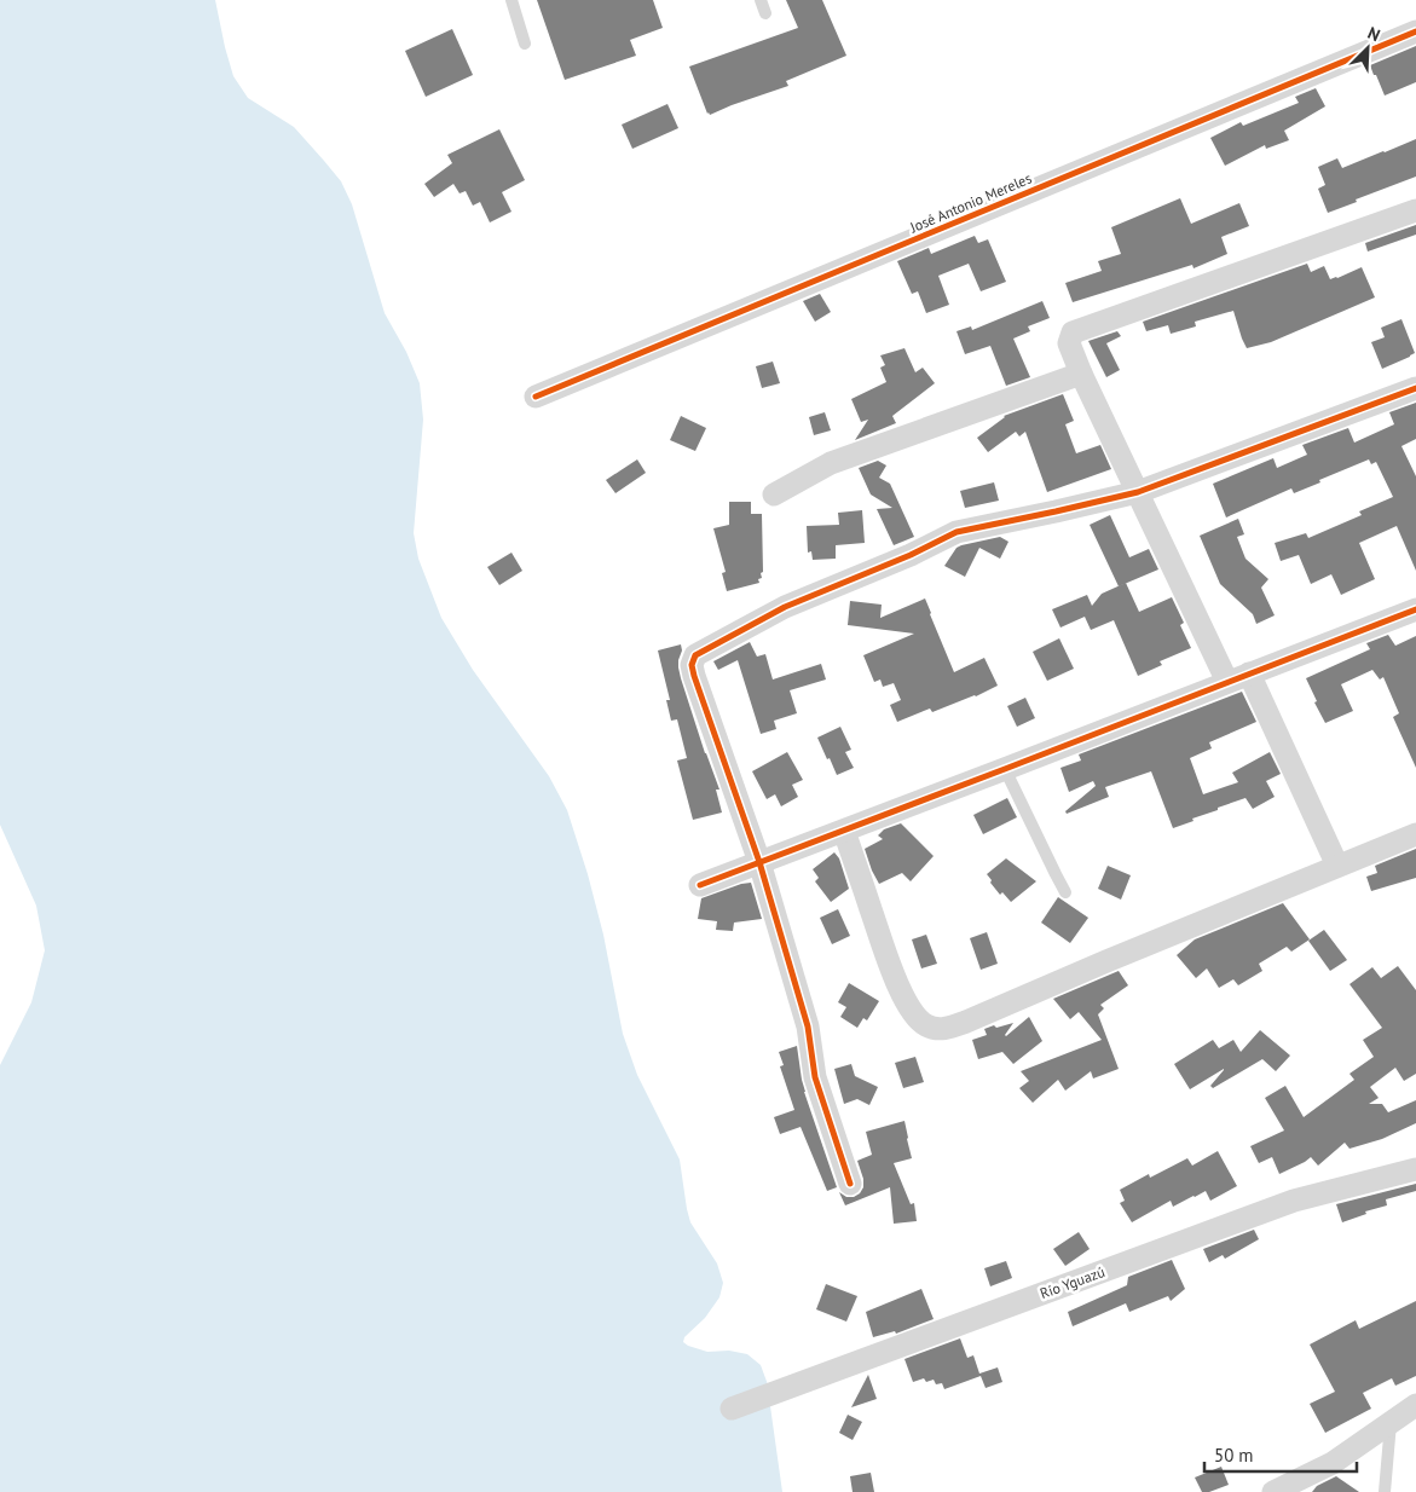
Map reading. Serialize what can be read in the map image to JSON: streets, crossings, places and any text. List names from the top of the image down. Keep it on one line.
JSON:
{"streets":{"street":["José Antonio Mereles","Río Yguazú"]},"scale_bar":"50 m","north":"top right"}
